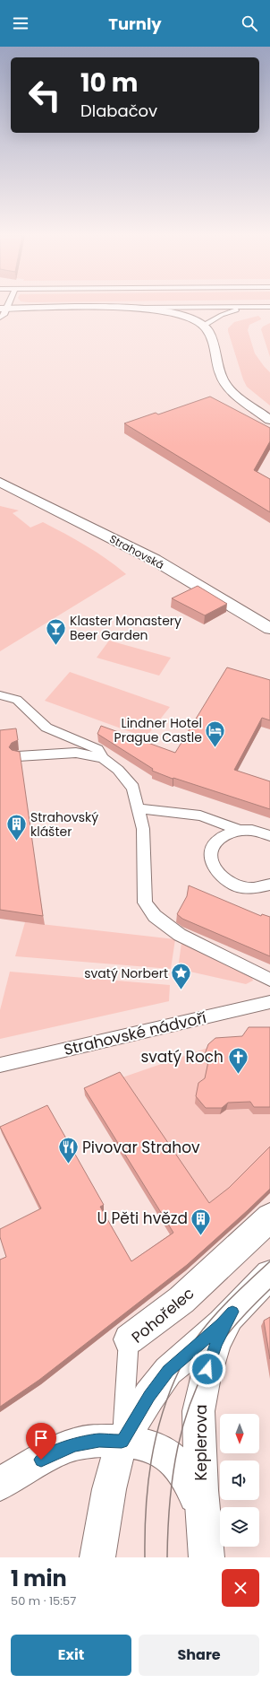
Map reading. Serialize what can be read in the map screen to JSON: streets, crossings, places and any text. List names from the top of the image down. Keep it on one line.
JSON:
{"streets":{"main road":["Strahovská","Pohořelec","Keplerova"],"lane":["Strahovské nádvoří"]},"places":{"bar":["Klaster Monastery Beer Garden"],"hotel":["Lindner Hotel Prague Castle"],"building":["Strahovský klášter","U Pěti hvězd"],"place":["svatý Norbert"],"church":["svatý Roch"],"restaurant":["Pivovar Strahov"]},"north":"bottom","page":{"header":"Turnly","turn":["10 m","Dlabačov"],"heading":["1 min","50 m · 15:57"],"buttons":["Exit","Share"]}}
